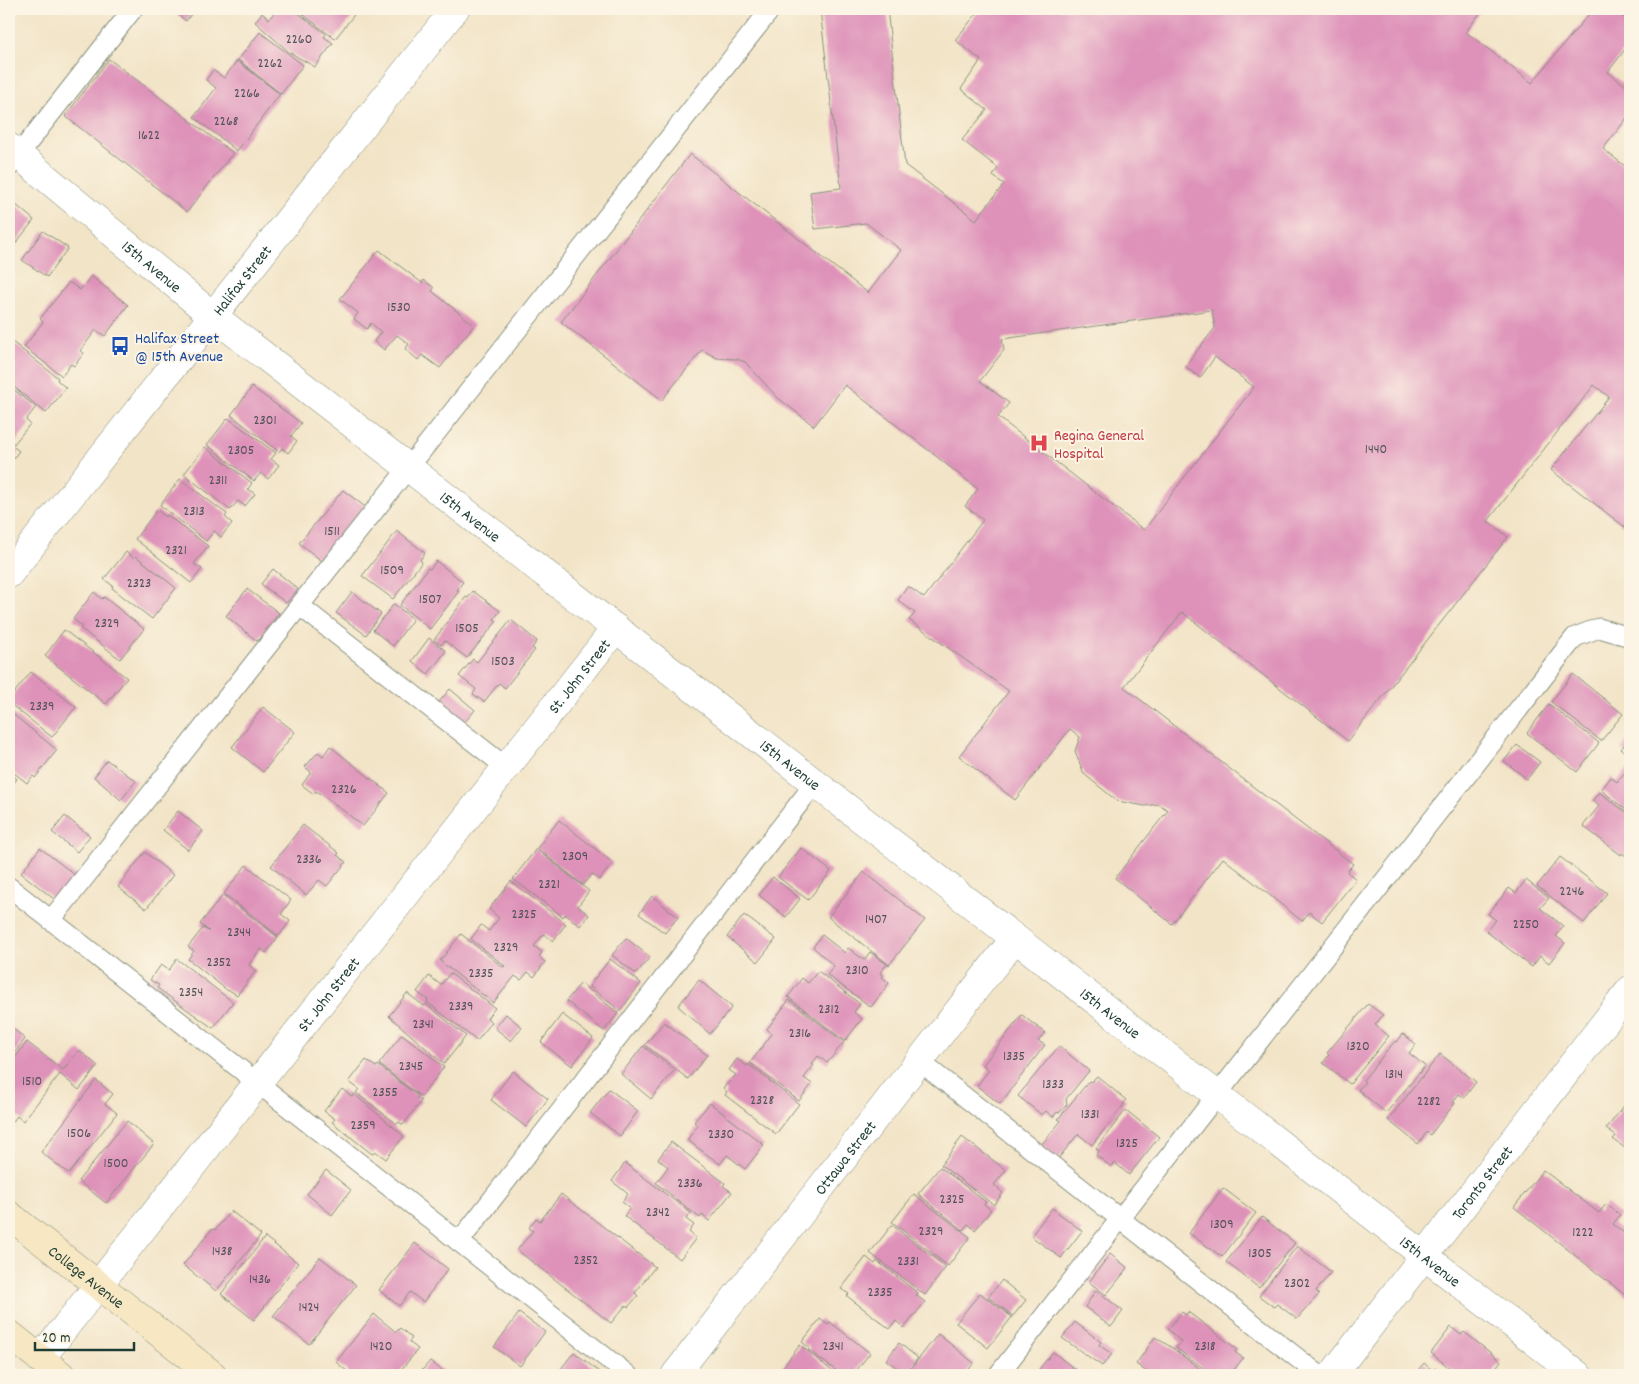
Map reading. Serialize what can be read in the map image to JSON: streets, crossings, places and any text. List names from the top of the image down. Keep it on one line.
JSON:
{"streets":{"street":["15th Avenue","Halifax Street","St. John Street","Ottawa Street","Toronto Street","College Avenue"]},"crossings":[["15th Avenue","Halifax Street"],["15th Avenue","St. John Street"],["15th Avenue","Ottawa Street"],["15th Avenue","Toronto Street"],["St. John Street","College Avenue"]],"places":{"bus stop":["Halifax Street @ 15th Avenue"],"hospital":["Regina General Hospital"]},"house_numbers":["2260","2262","2266","2268","1622","1530","2301","1440","2305","2311","2313","1511","2321","1509","2323","1507","2329","1505","1503","2339","2326","2309","2336","2321","2246","2325","1407","2250","2344","2329","2352","2310","2335","2354","2339","2312","2341","2316","1320","1335","2345","1314","1510","1333","2355","2328","2282","1331","2359","1506","2330","1325","1500","2336","2325","2342","1309","2329","1222","1438","1305","2352","2331","1436","2302","2335","1424","1420","2341","2318"],"scale_bar":"20 m"}
